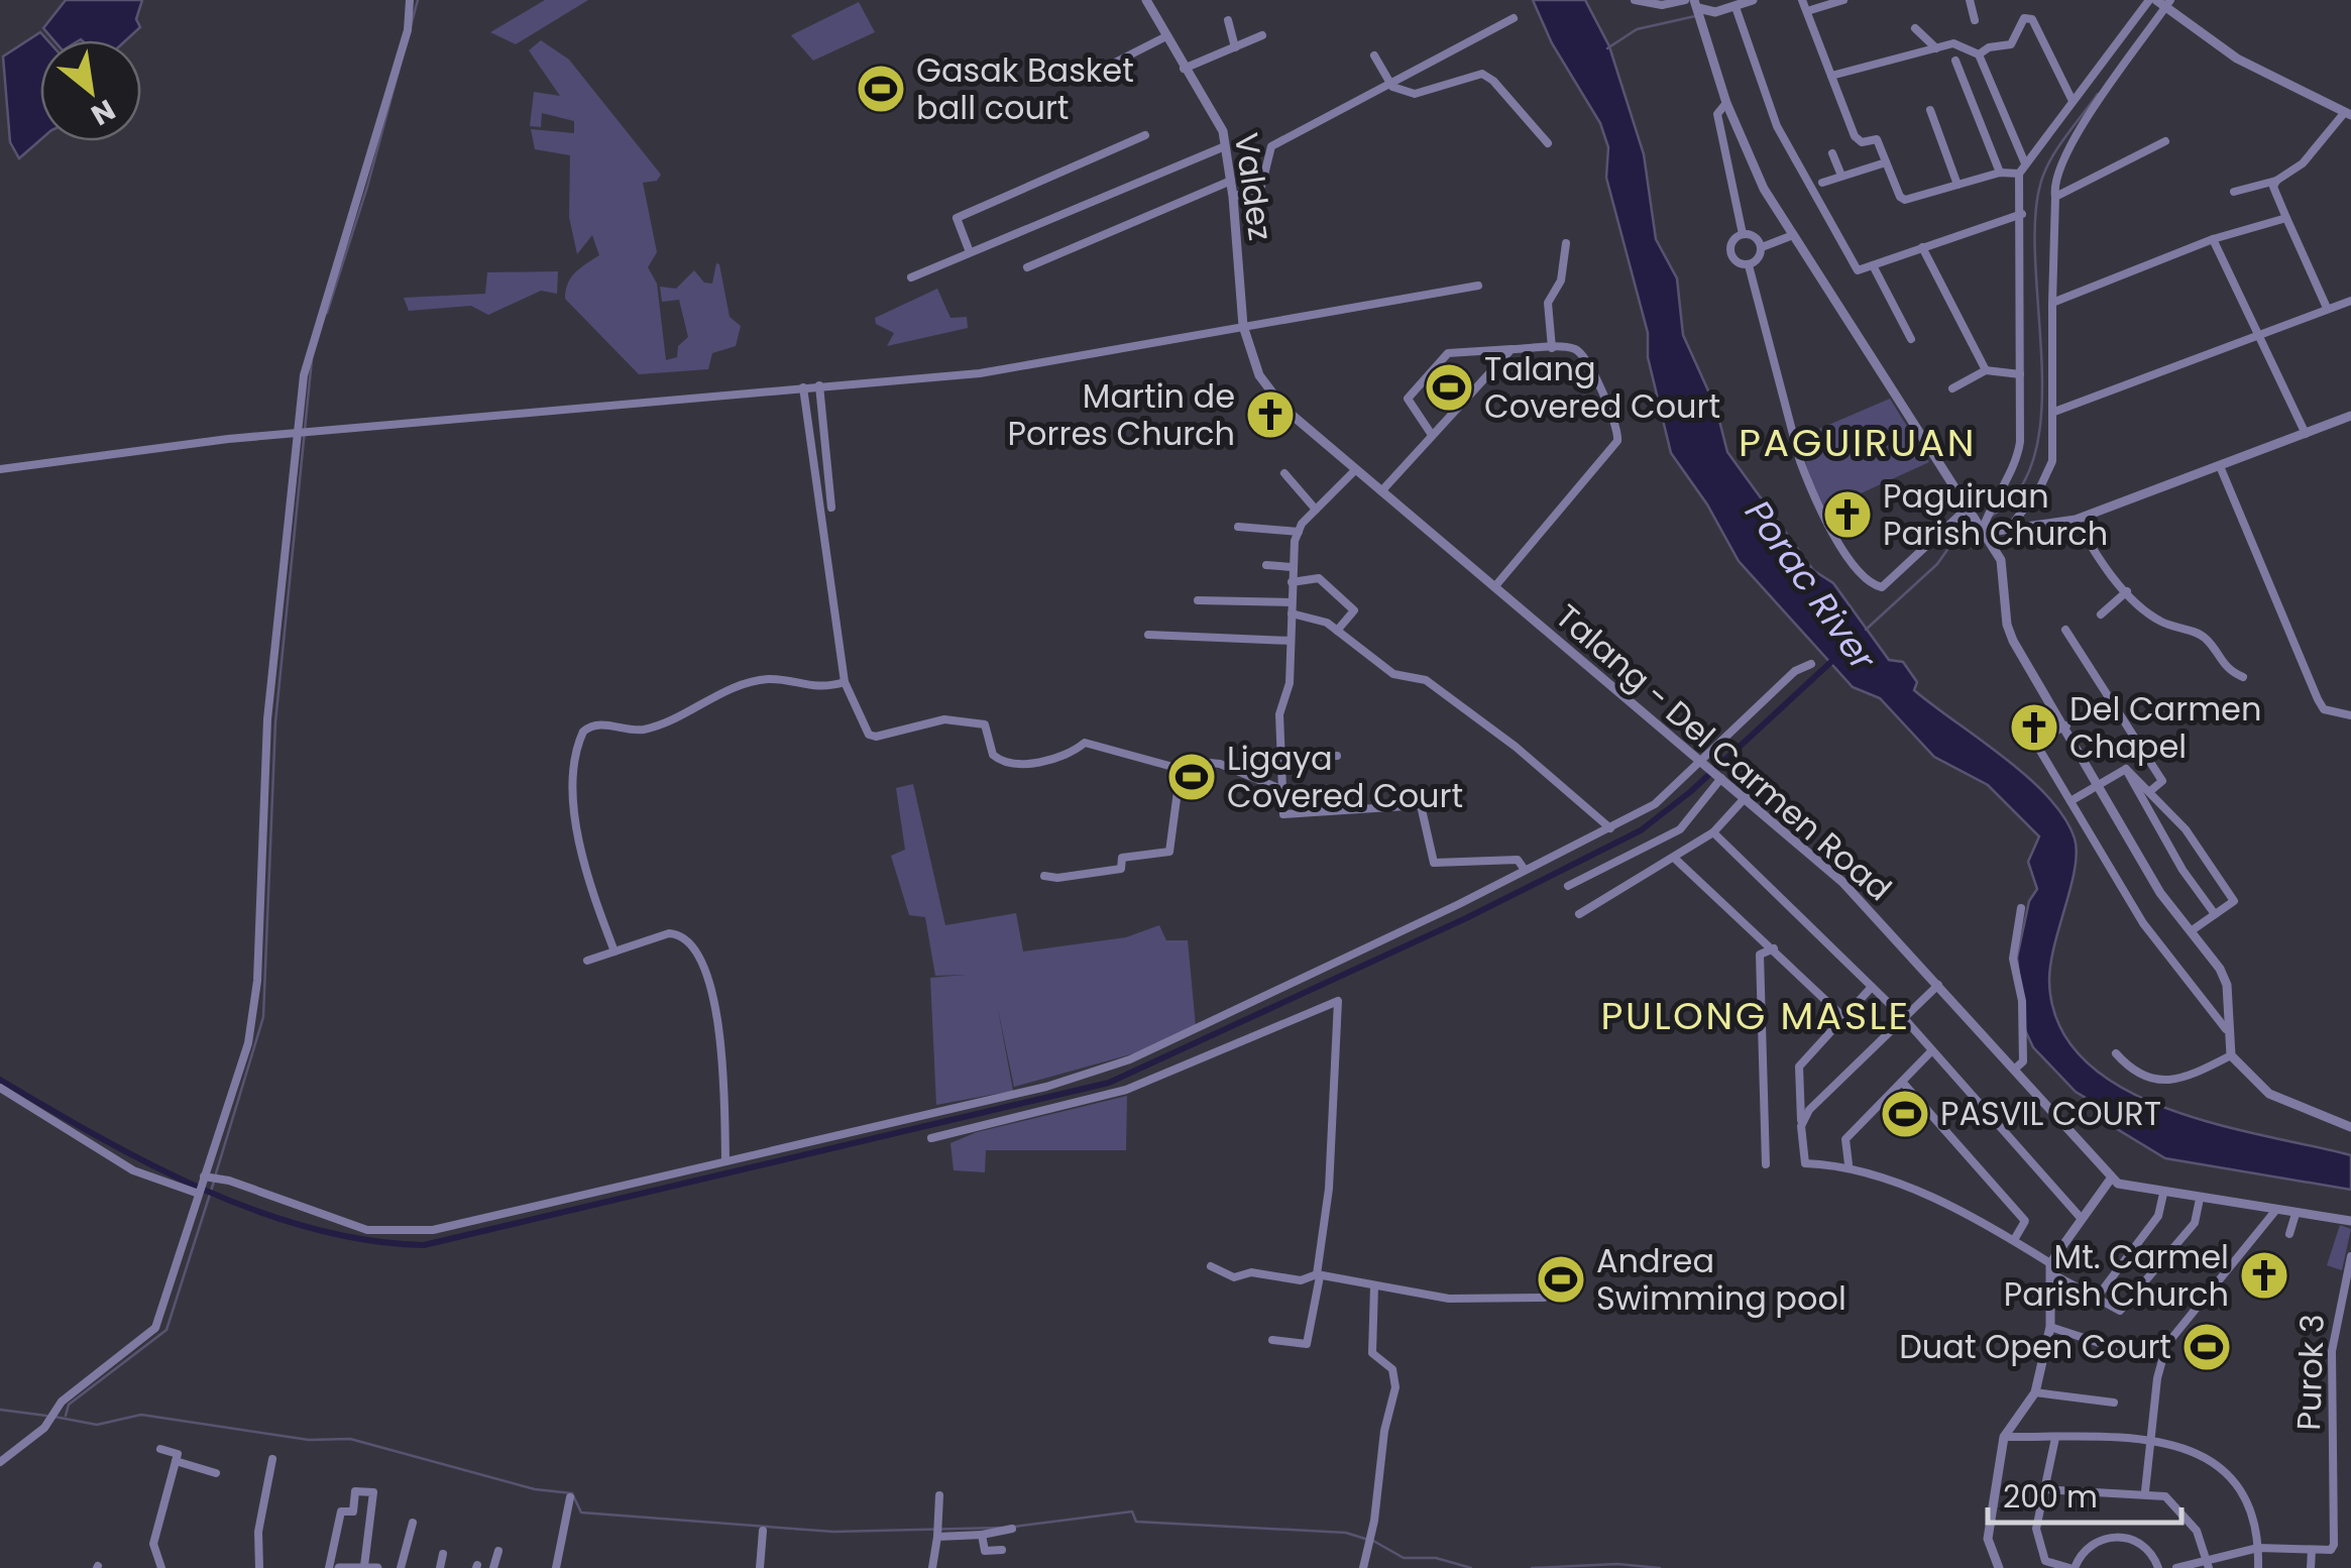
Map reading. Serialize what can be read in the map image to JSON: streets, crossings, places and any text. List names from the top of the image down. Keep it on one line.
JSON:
{"streets":{"street":["Valdez","Talang - Del Carmen Road","Purok 3"]},"crossings":[["Valdez","Talang - Del Carmen Road"]],"districts":["PAGUIRUAN","PULONG MASLE"],"water":["Porac River"],"places":{"sports":["Gasak Basket ball court","Talang Covered Court","Ligaya Covered Court","PASVIL COURT","Andrea Swimming pool","Duat Open Court"],"church":["Martin de Porres Church","Paguiruan Parish Church","Del Carmen Chapel","Mt. Carmel Parish Church"]},"scale_bar":"200 m","north":"bottom right"}
